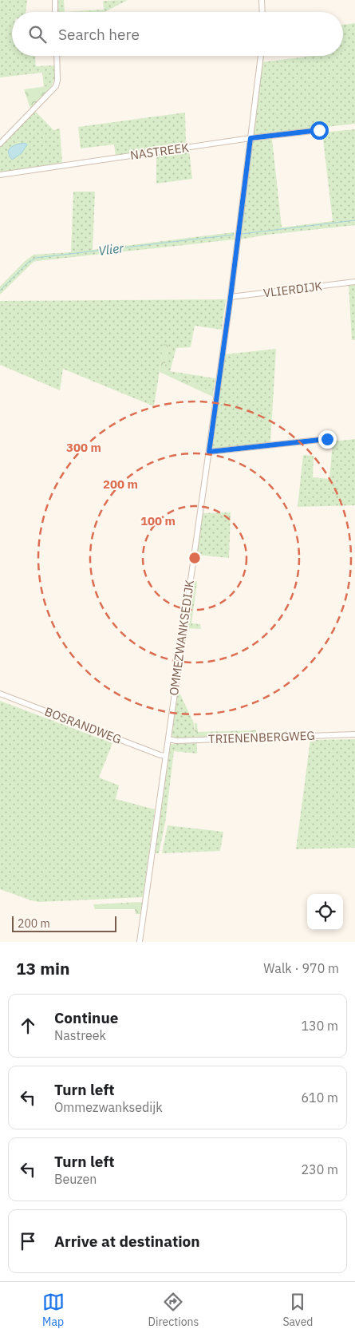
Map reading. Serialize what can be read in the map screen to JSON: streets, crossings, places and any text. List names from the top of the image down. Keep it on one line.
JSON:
{"streets":{"street":["NASTREEK","VLIERDIJK","OMMEZWANKSEDIJK","BOSRANDWEG","TRIENENBERGWEG"]},"crossings":[["NASTREEK","OMMEZWANKSEDIJK"],["VLIERDIJK","OMMEZWANKSEDIJK"],["OMMEZWANKSEDIJK","BOSRANDWEG"],["OMMEZWANKSEDIJK","TRIENENBERGWEG"]],"water":["Vlier"],"scale_bar":"200 m","page":{"search":"Search here","scale":"200 m","heading":["13 min","Walk · 970 m"],"list":[["Continue","Nastreek","130 m"],["Turn left","Ommezwanksedijk","610 m"],["Turn left","Beuzen","230 m"],"Arrive at destination"],"nav":["Map","Directions","Saved"]},"rings":["300 m","200 m","100 m"]}
